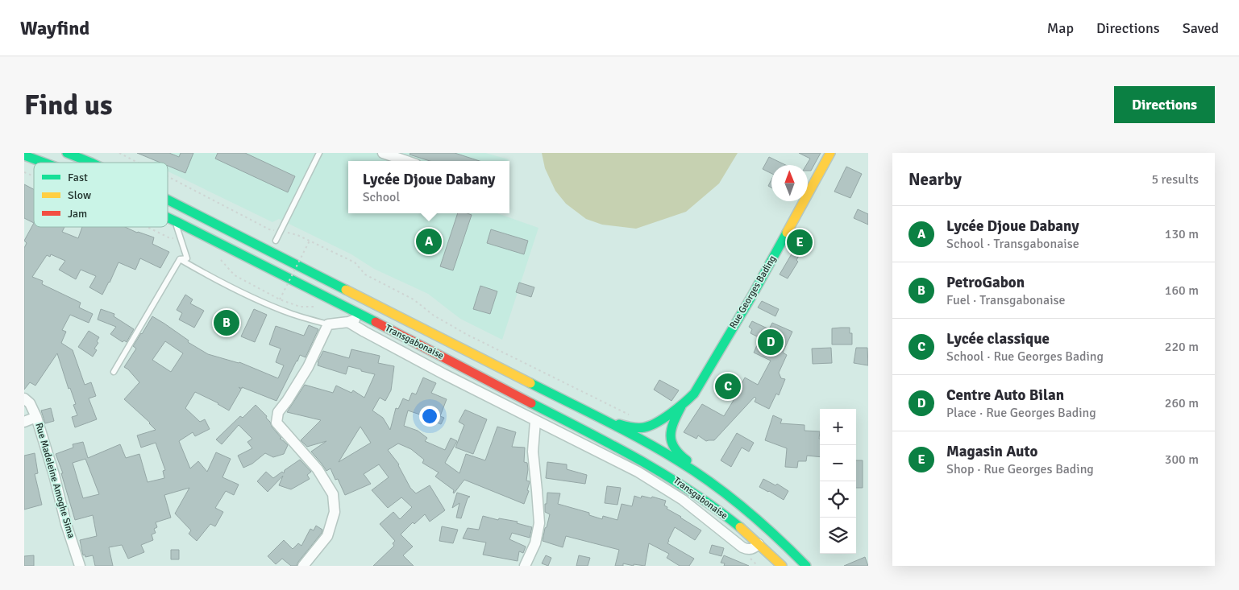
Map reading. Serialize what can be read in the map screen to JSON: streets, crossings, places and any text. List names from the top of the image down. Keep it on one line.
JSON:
{"streets":{"main road":["Rue Georges Bading","Transgabonaise"],"street":["Rue Madeleine Amoghe Sima"]},"legend":["Fast","Slow","Jam"],"north":"top","page":{"header":"Wayfind","nav":["Map","Directions","Saved"],"buttons":"Directions","title":"Find us","heading":["Nearby","5 results"],"popup":["Lycée Djoue Dabany","School"],"list":[{"mark":"A","name":"Lycée Djoue Dabany","note":"School · Transgabonaise","value":"130 m"},{"mark":"B","name":"PetroGabon","note":"Fuel · Transgabonaise","value":"160 m"},{"mark":"C","name":"Lycée classique","note":"School · Rue Georges Bading","value":"220 m"},{"mark":"D","name":"Centre Auto Bilan","note":"Place · Rue Georges Bading","value":"260 m"},{"mark":"E","name":"Magasin Auto","note":"Shop · Rue Georges Bading","value":"300 m"}],"pins":["A","E","B","D","C"],"map_buttons":["+","−"]}}
